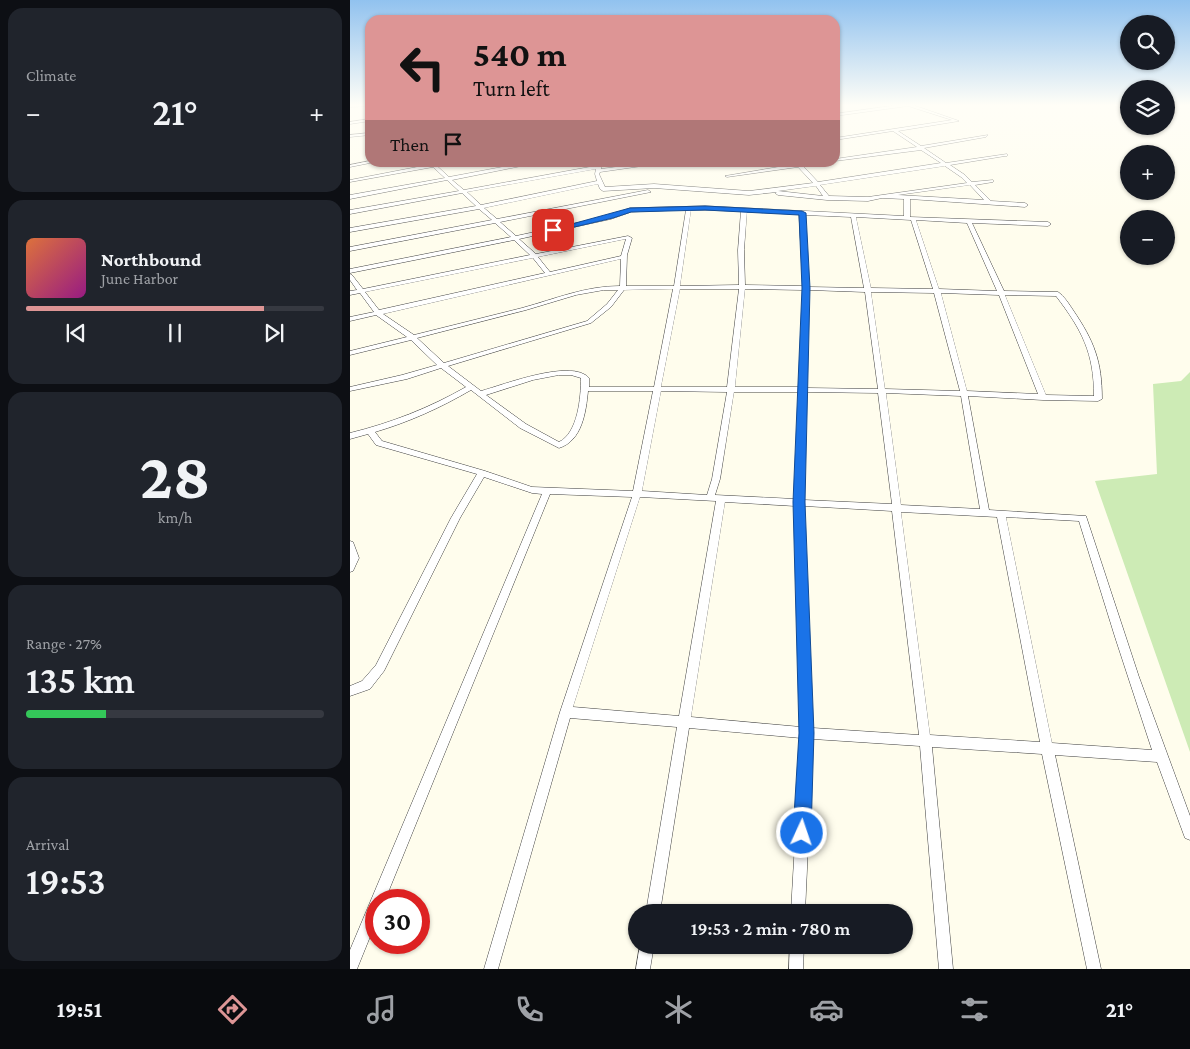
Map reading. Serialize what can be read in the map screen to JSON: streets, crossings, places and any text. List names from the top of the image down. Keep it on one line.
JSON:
{"page":{"tile":["Climate",["28","km/h"],["Range · 27%","135 km"],["Arrival","19:53"]],"map_buttons":["+","−"],"turn":["540 m","Turn left"],"heat":["−","21°","+"],"then":"Then","song":["Northbound","June Harbor"],"limit":"30","trip":"19:53 · 2 min · 780 m","tabs":["19:51","21°"]}}
